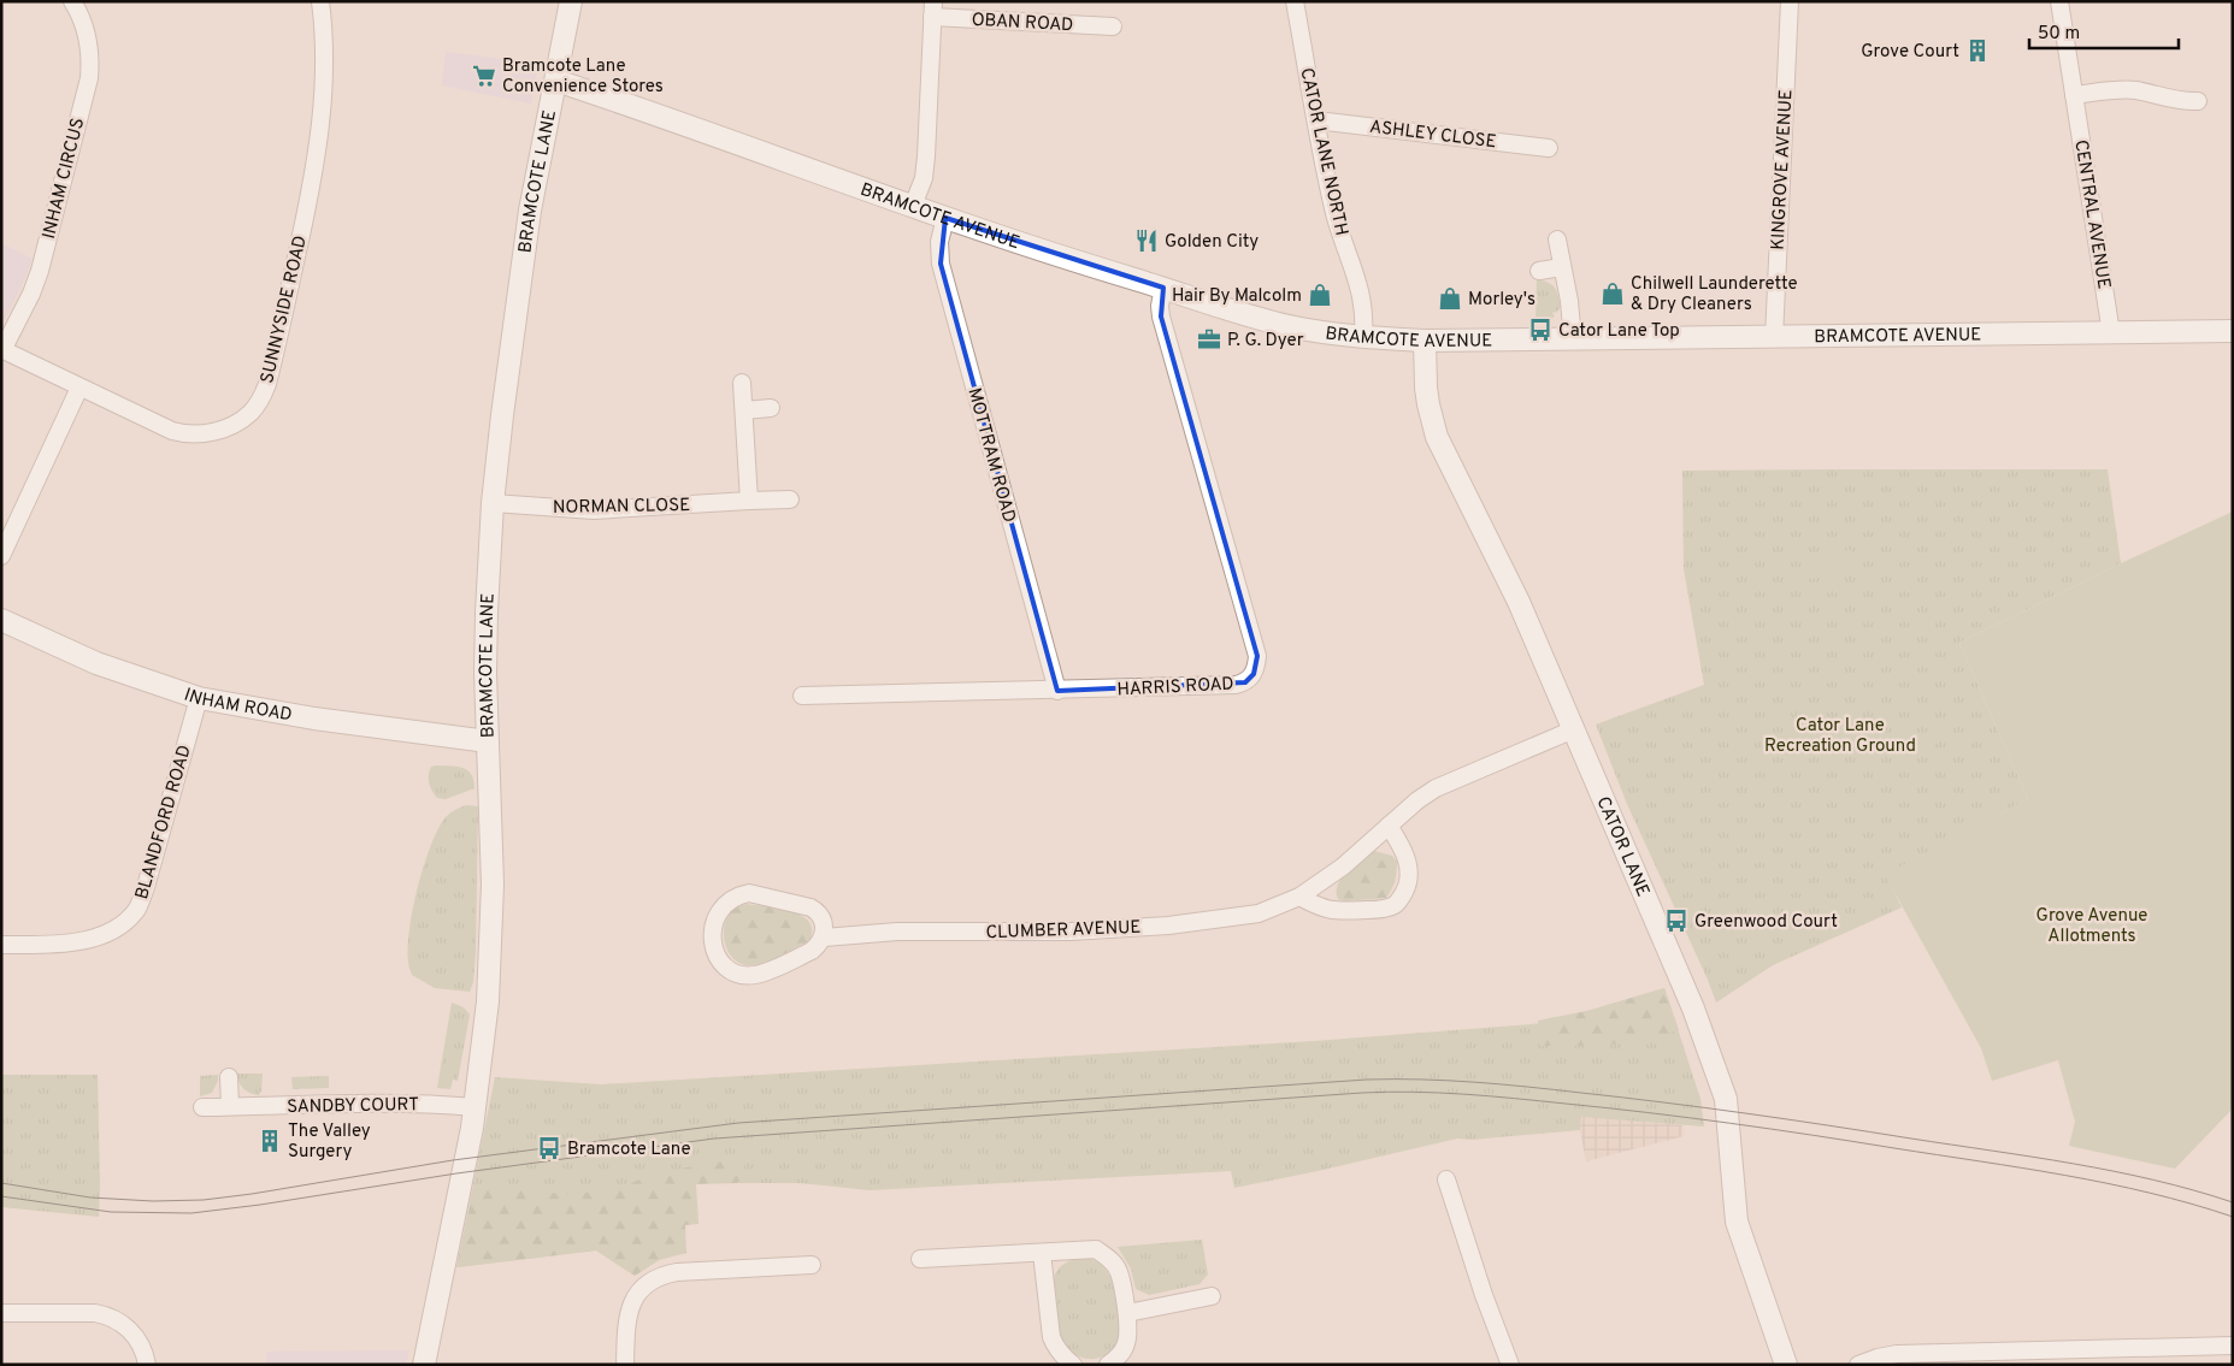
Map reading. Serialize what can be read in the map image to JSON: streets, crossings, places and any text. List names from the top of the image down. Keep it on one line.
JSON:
{"streets":{"street":["OBAN ROAD","ASHLEY CLOSE","CATOR LANE NORTH","KINGROVE AVENUE","INHAM CIRCUS","BRAMCOTE LANE","CENTRAL AVENUE","BRAMCOTE AVENUE","SUNNYSIDE ROAD","MOTTRAM ROAD","NORMAN CLOSE","HARRIS ROAD","INHAM ROAD","BLANDFORD ROAD","CATOR LANE","CLUMBER AVENUE","SANDBY COURT"]},"crossings":[["ASHLEY CLOSE","CATOR LANE NORTH"],["CATOR LANE NORTH","BRAMCOTE AVENUE"],["KINGROVE AVENUE","BRAMCOTE AVENUE"],["INHAM CIRCUS","SUNNYSIDE ROAD"],["BRAMCOTE LANE","BRAMCOTE AVENUE"],["BRAMCOTE LANE","NORMAN CLOSE"],["BRAMCOTE LANE","INHAM ROAD"],["BRAMCOTE LANE","SANDBY COURT"],["CENTRAL AVENUE","BRAMCOTE AVENUE"],["BRAMCOTE AVENUE","MOTTRAM ROAD"],["BRAMCOTE AVENUE","HARRIS ROAD"],["BRAMCOTE AVENUE","CATOR LANE"],["MOTTRAM ROAD","HARRIS ROAD"],["INHAM ROAD","BLANDFORD ROAD"],["CATOR LANE","CLUMBER AVENUE"]],"parks":["Cator Lane Recreation Ground","Grove Avenue Allotments"],"places":{"building":["Grove Court","The Valley Surgery"],"supermarket":["Bramcote Lane Convenience Stores"],"restaurant":["Golden City"],"shop":["Chilwell Launderette & Dry Cleaners","Hair By Malcolm","Morley's"],"bus stop":["Cator Lane Top","Greenwood Court","Bramcote Lane"],"office":["P. G. Dyer"]},"scale_bar":"50 m"}
